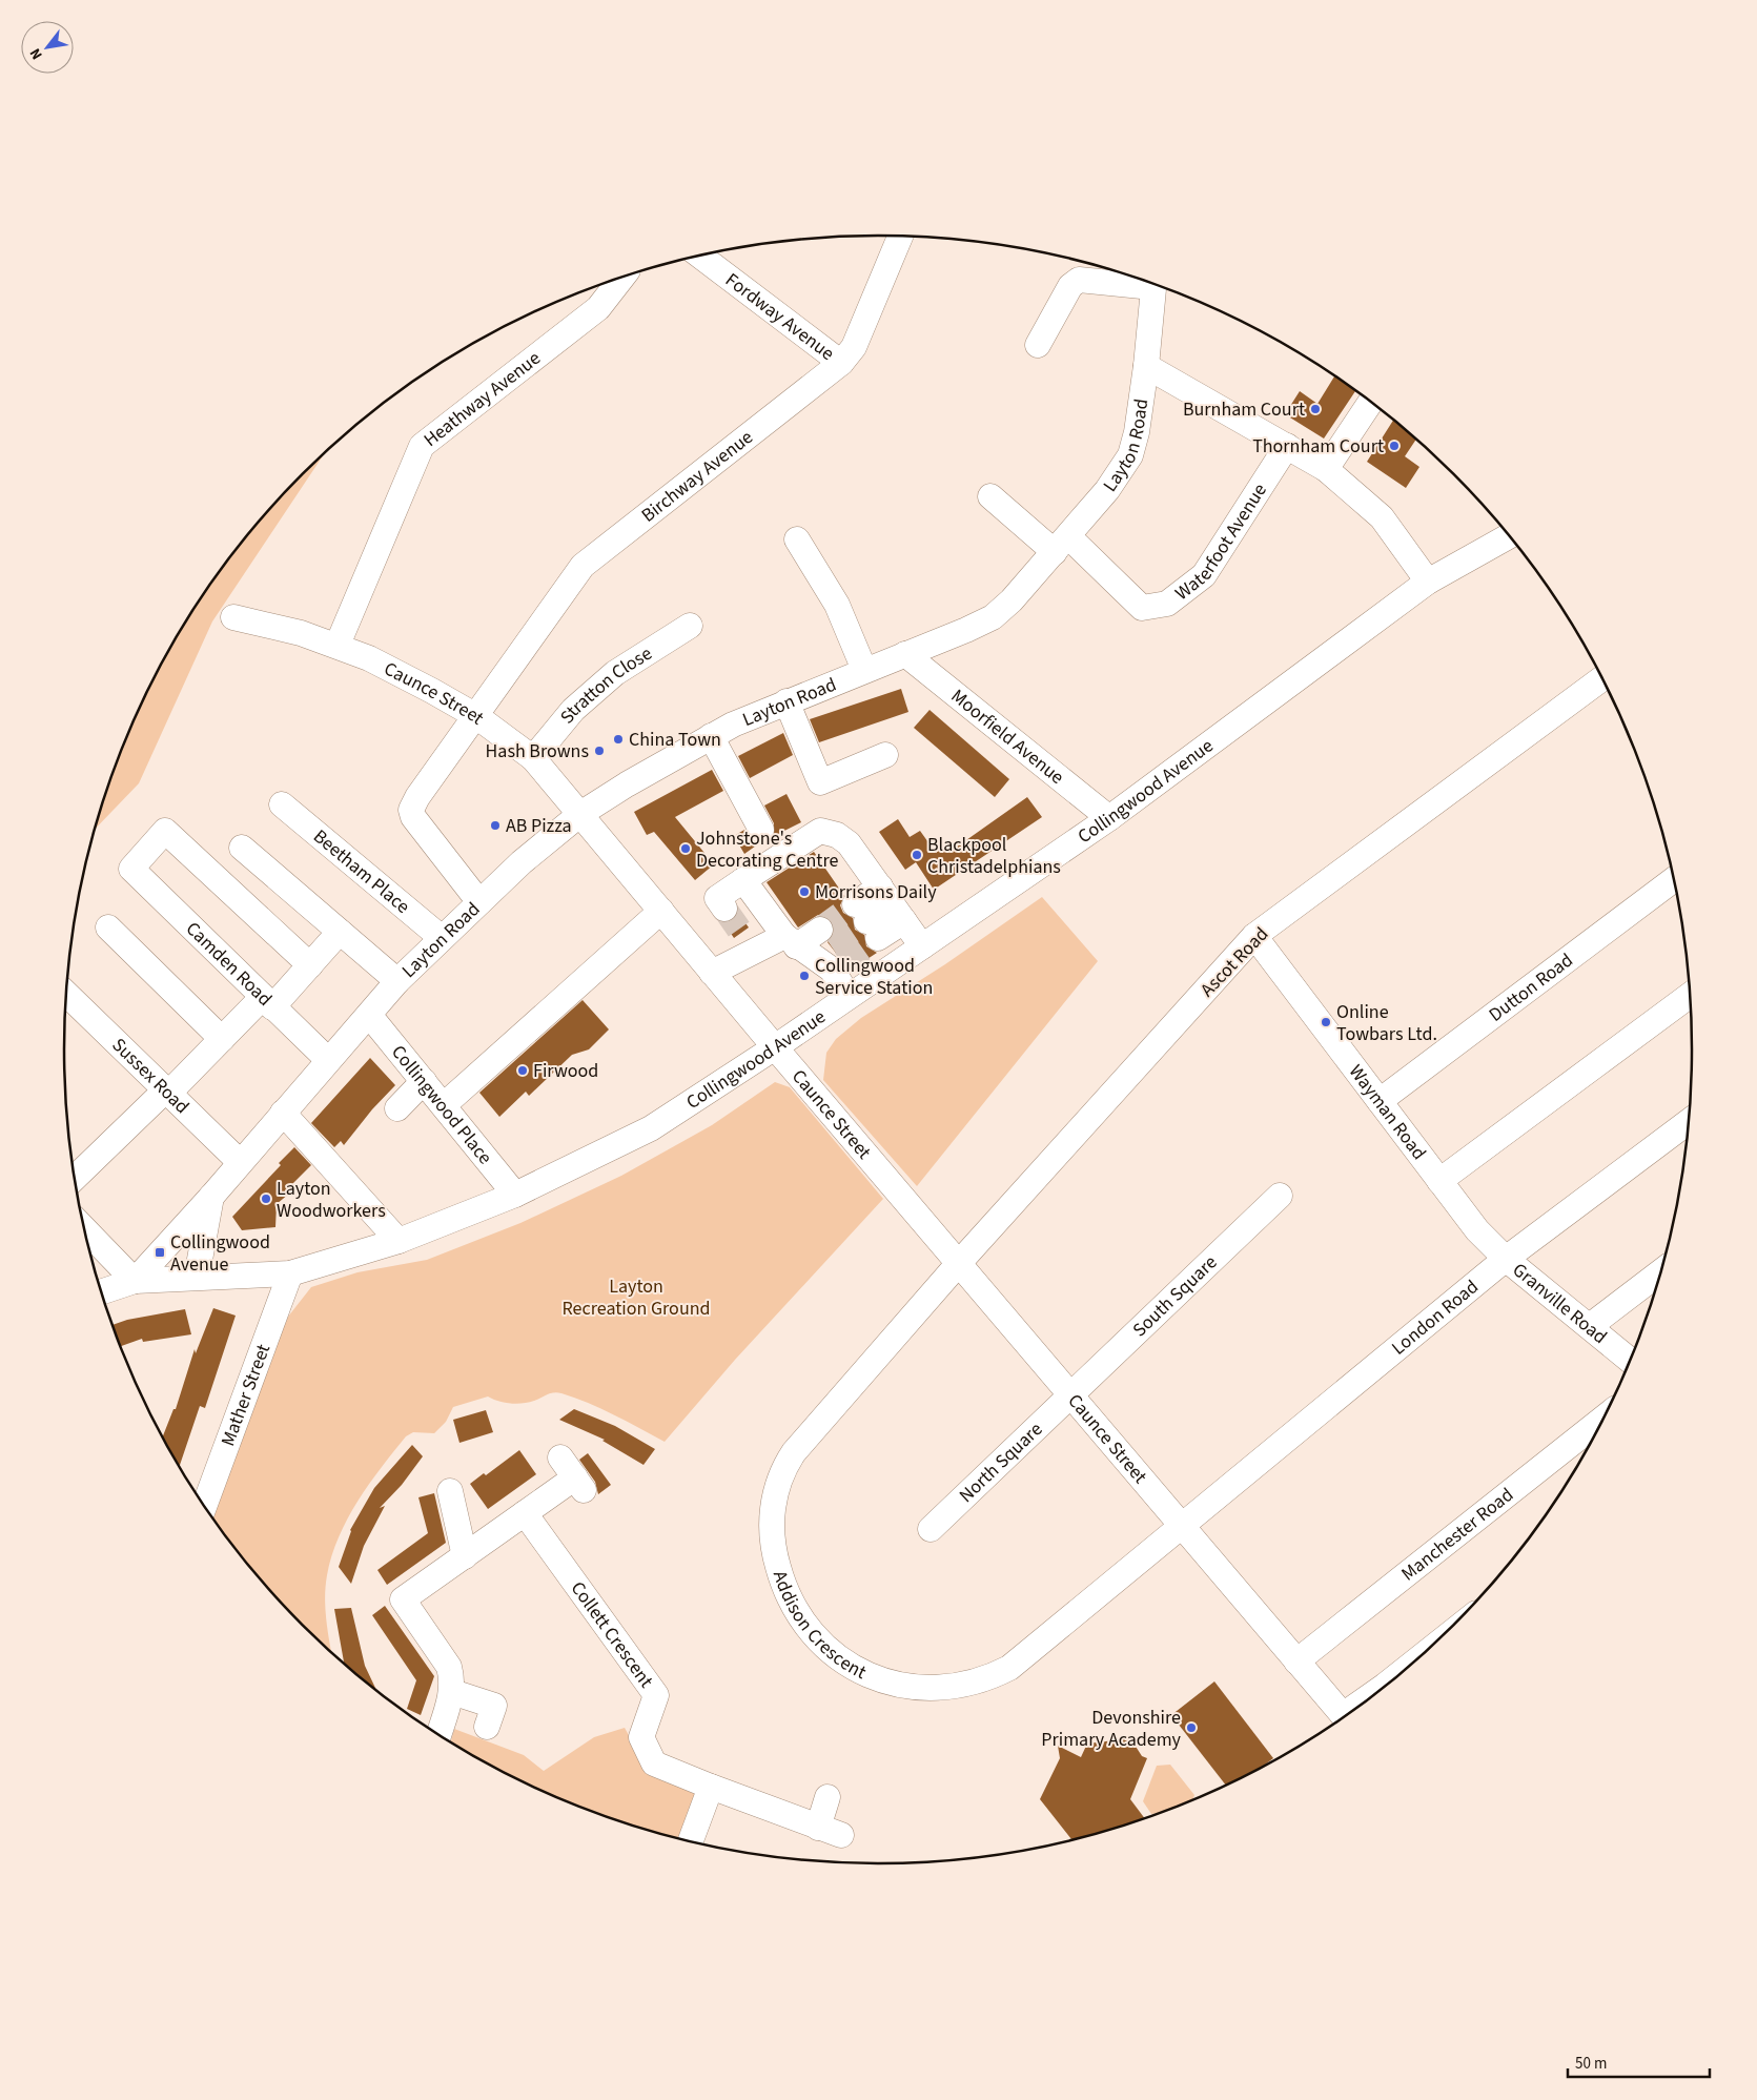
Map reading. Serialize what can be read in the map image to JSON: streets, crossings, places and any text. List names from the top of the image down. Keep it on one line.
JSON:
{"streets":{"street":["Fordway Avenue","Heathway Avenue","Layton Road","Birchway Avenue","Waterfoot Avenue","Stratton Close","Caunce Street","Moorfield Avenue","Collingwood Avenue","Beetham Place","Ascot Road","Camden Road","Dutton Road","Sussex Road","Collingwood Place","Wayman Road","South Square","Granville Road","London Road","Mather Street","North Square","Manchester Road","Addison Crescent","Collett Crescent"]},"crossings":[["Fordway Avenue","Birchway Avenue"],["Heathway Avenue","Caunce Street"],["Layton Road","Birchway Avenue"],["Layton Road","Waterfoot Avenue"],["Layton Road","Caunce Street"],["Layton Road","Moorfield Avenue"],["Layton Road","Collingwood Avenue"],["Layton Road","Beetham Place"],["Layton Road","Camden Road"],["Layton Road","Sussex Road"],["Layton Road","Collingwood Place"],["Birchway Avenue","Caunce Street"],["Stratton Close","Caunce Street"],["Caunce Street","Collingwood Avenue"],["Caunce Street","Ascot Road"],["Caunce Street","South Square"],["Caunce Street","London Road"],["Caunce Street","North Square"],["Caunce Street","Manchester Road"],["Caunce Street","Addison Crescent"],["Moorfield Avenue","Collingwood Avenue"],["Collingwood Avenue","Collingwood Place"],["Collingwood Avenue","Mather Street"],["Ascot Road","Wayman Road"],["Ascot Road","Addison Crescent"],["Dutton Road","Wayman Road"],["Wayman Road","Granville Road"],["Wayman Road","London Road"],["South Square","North Square"],["Granville Road","London Road"],["London Road","Addison Crescent"]],"parks":["Layton Recreation Ground"],"places":{"other":["Burnham Court","Thornham Court","China Town","Hash Browns","AB Pizza","Johnstone's Decorating Centre","Blackpool Christadelphians","Morrisons Daily","Collingwood Service Station","Online Towbars Ltd.","Firwood","Layton Woodworkers","Devonshire Primary Academy"],"transit":["Collingwood Avenue"]},"scale_bar":"50 m","north":"bottom left"}
